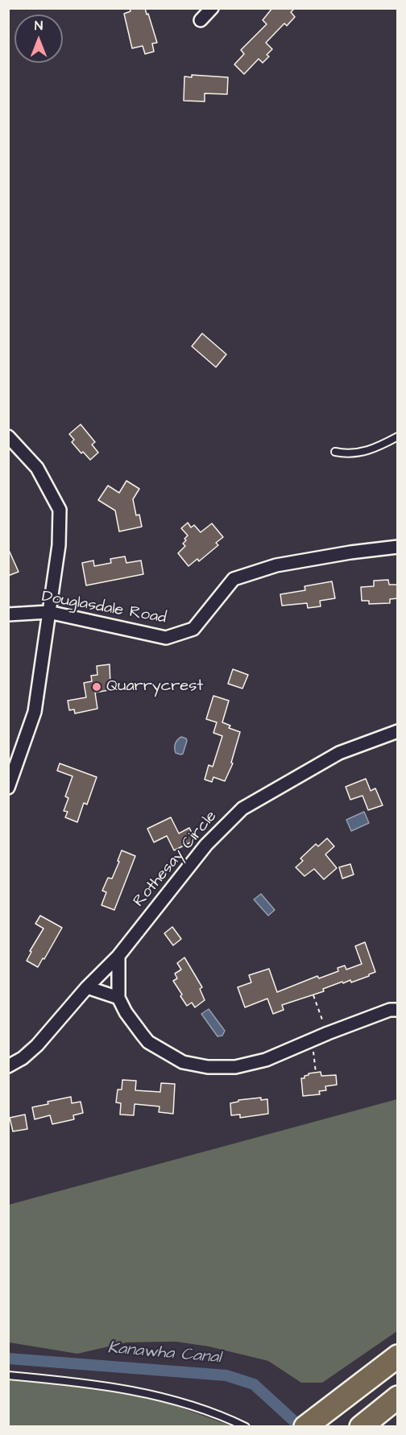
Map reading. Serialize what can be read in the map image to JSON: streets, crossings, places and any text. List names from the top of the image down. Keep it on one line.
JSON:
{"streets":{"street":["Douglasdale Road","Rothesay Circle"]},"water":["Kanawha Canal"],"places":["Quarrycrest"],"north":"top"}
